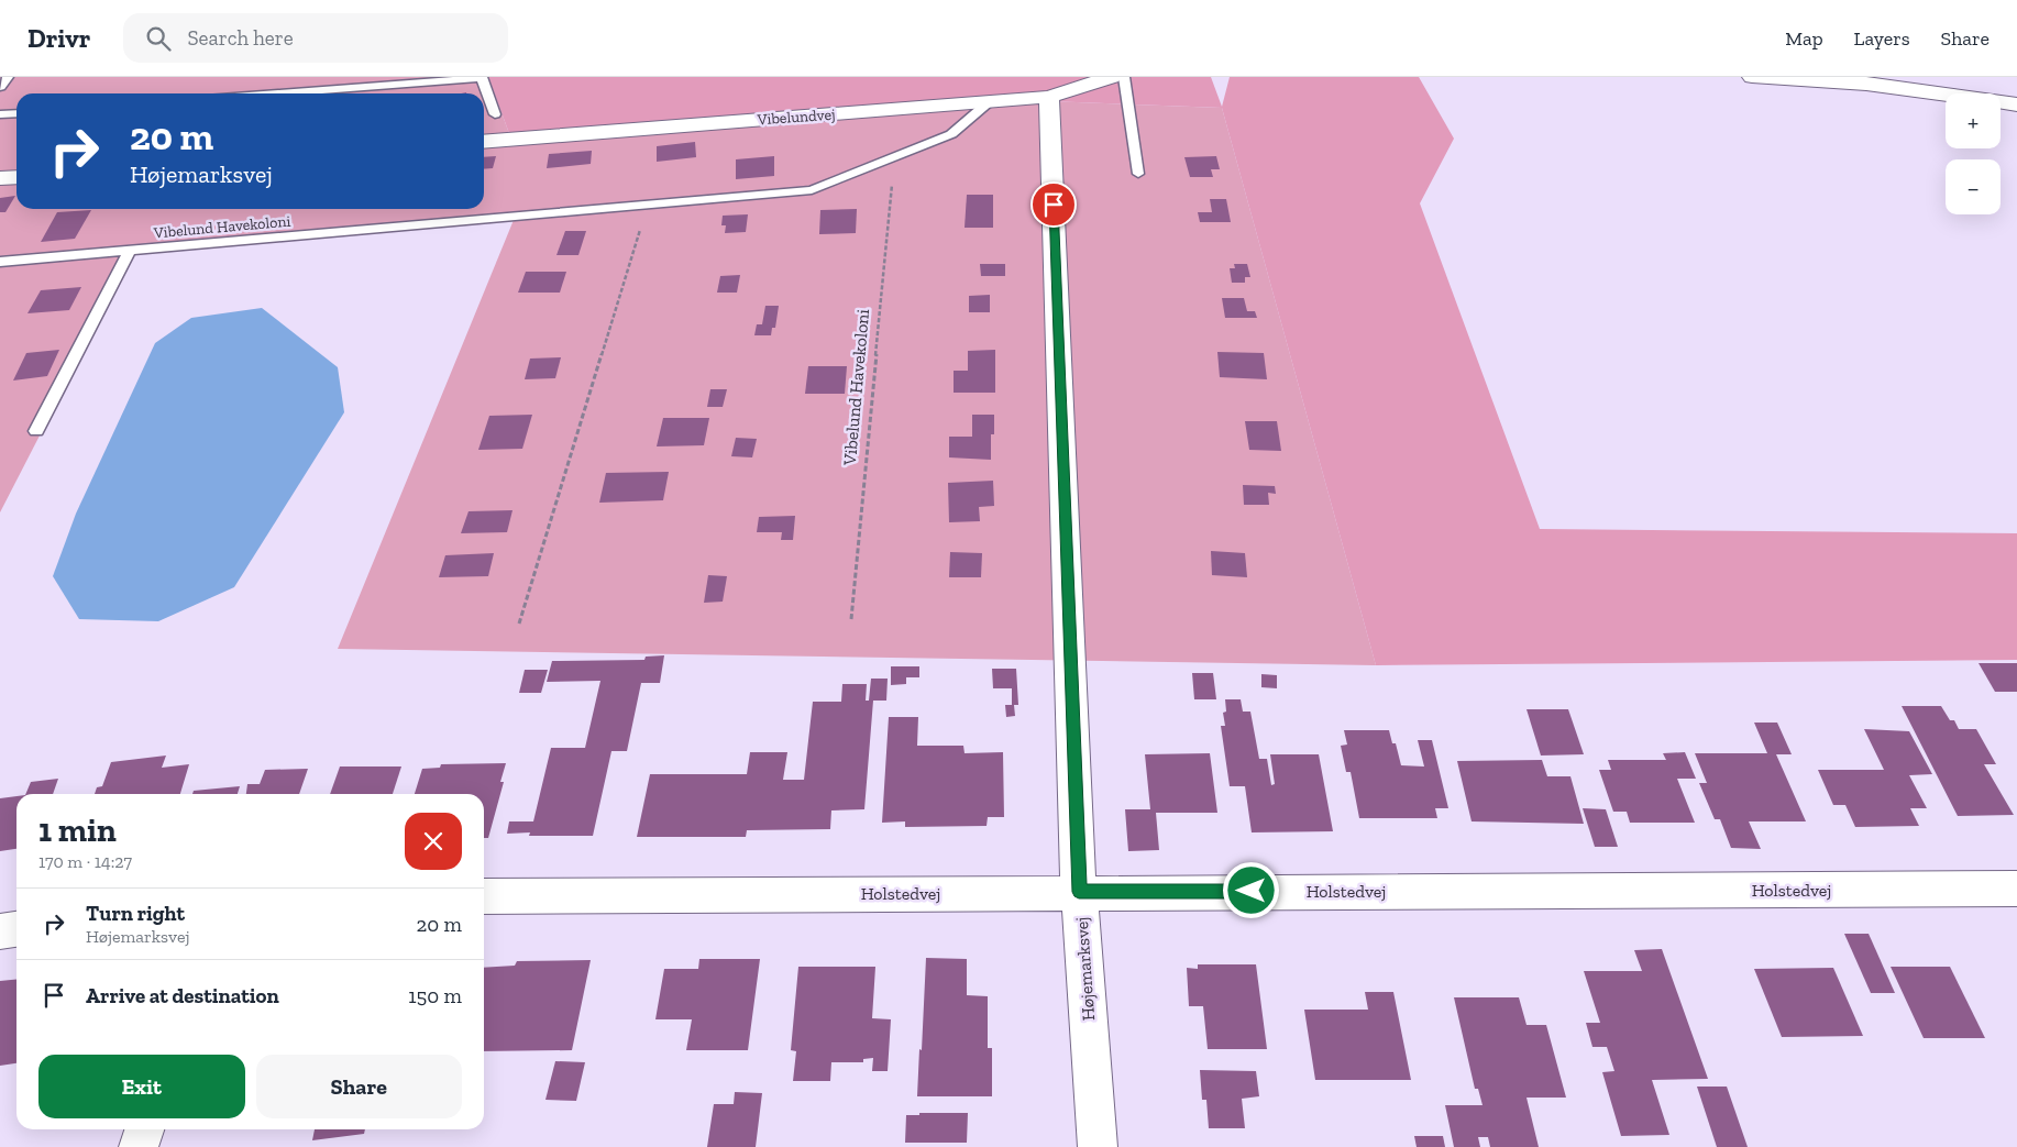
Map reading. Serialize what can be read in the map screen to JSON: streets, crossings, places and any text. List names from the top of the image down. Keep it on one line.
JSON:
{"streets":{"street":["Vibelundvej","Holstedvej","Højemarksvej"],"lane":["Vibelund Havekoloni"]},"crossings":[["Vibelundvej","Vibelund Havekoloni"],["Vibelundvej","Højemarksvej"],["Holstedvej","Højemarksvej"]],"page":{"header":"Drivr","search":"Search here","nav":["Map","Layers","Share"],"map_buttons":["+","−"],"turn":["20 m","Højemarksvej"],"heading":["1 min","170 m · 14:27"],"list":[{"name":"Turn right","note":"Højemarksvej","value":"20 m"},{"name":"Arrive at destination","value":"150 m"}],"buttons":["Exit","Share"]}}
